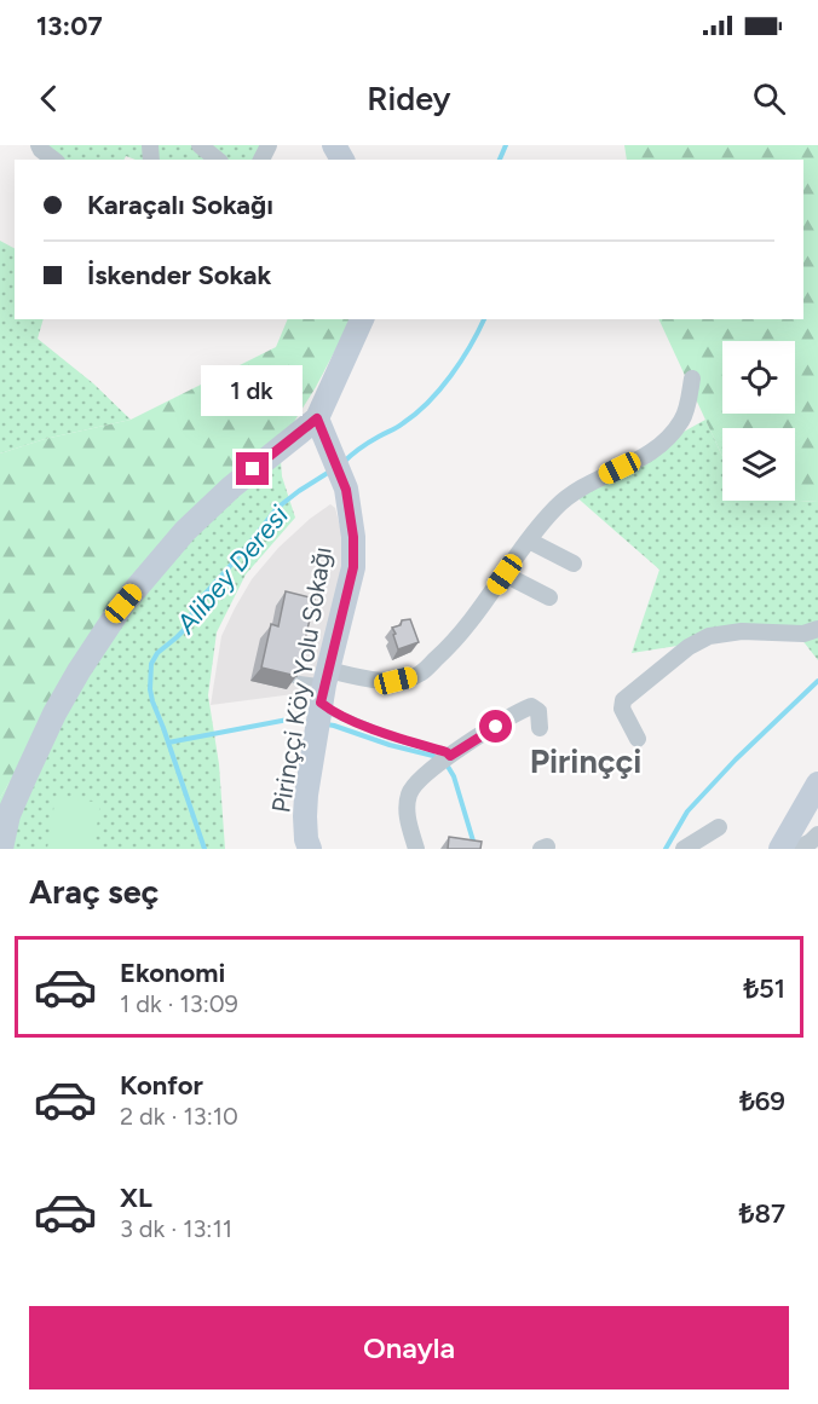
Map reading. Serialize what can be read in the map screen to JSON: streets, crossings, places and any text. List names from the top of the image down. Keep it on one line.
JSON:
{"streets":{"main road":["Pirinççi Köy Yolu Sokağı"]},"districts":["Pirinççi"],"water":["Alibey Deresi"],"page":{"status":"13:07","header":"Ridey","banner":["Karaçalı Sokağı","İskender Sokak"],"bubble":"1 dk","heading":"Araç seç","list":[{"name":"Ekonomi","note":"1 dk · 13:09","value":"₺51"},{"name":"Konfor","note":"2 dk · 13:10","value":"₺69"},{"name":"XL","note":"3 dk · 13:11","value":"₺87"}],"buttons":"Onayla"}}
